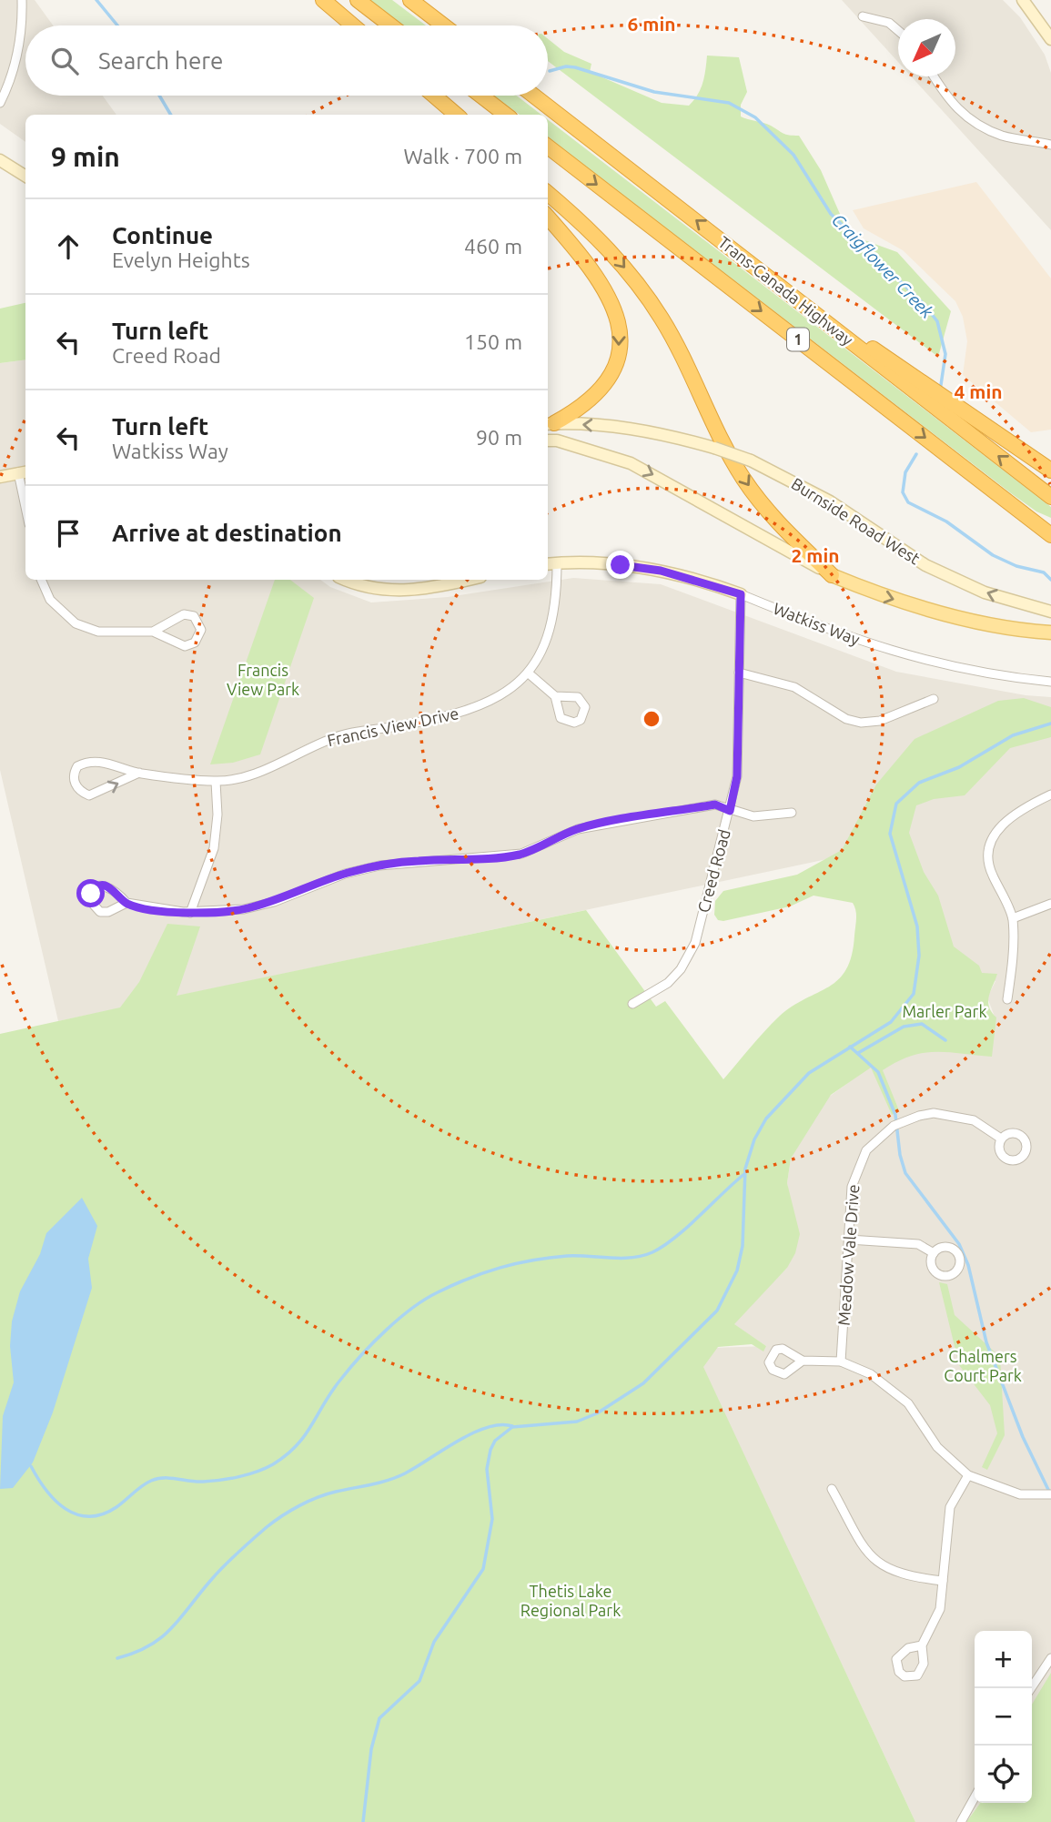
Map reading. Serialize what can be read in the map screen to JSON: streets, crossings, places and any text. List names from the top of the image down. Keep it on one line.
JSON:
{"streets":{"highway":["Trans-Canada Highway","1"],"street":["Burnside Road West","Watkiss Way","Francis View Drive","Creed Road","Meadow Vale Drive"]},"crossings":[["Watkiss Way","Francis View Drive"],["Watkiss Way","Creed Road"]],"water":["Craigflower Creek"],"parks":["Francis View Park","Marler Park","Chalmers Court Park","Thetis Lake Regional Park"],"north":"bottom left","page":{"search":"Search here","heading":["9 min","Walk · 700 m"],"list":[["Continue","Evelyn Heights","460 m"],["Turn left","Creed Road","150 m"],["Turn left","Watkiss Way","90 m"],"Arrive at destination"],"map_buttons":["+","−"]},"rings":["6 min","4 min","2 min"]}
